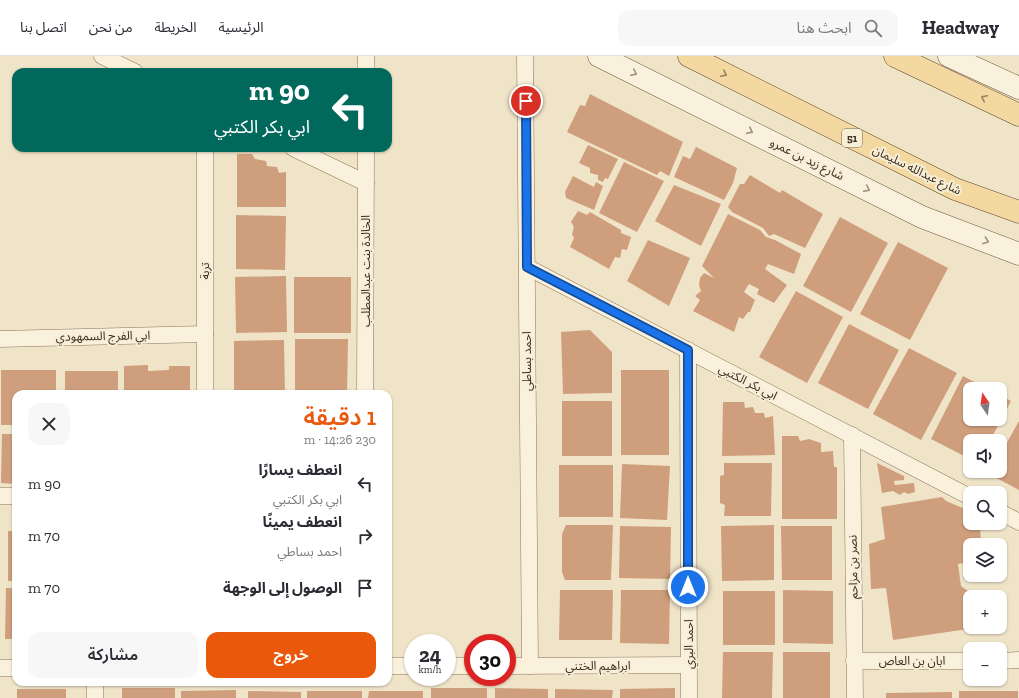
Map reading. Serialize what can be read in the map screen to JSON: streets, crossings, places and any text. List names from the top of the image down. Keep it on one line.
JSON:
{"streets":{"main road":["51","شارع زيد بن عمرو","شارع عبدالله سليمان"],"street":["تربة","الخالدة بنت عبدالمطلب","ابي الفرج السمهودي","احمد بساطي","ابي بكر الكتبي","نصر بن مزاحم","احمد البري","ابان بن العاص","ابراهيم الختني"]},"crossings":[["تربة","ابي الفرج السمهودي"],["احمد بساطي","ابي بكر الكتبي"],["احمد بساطي","ابراهيم الختني"],["ابي بكر الكتبي","نصر بن مزاحم"],["ابي بكر الكتبي","احمد البري"],["نصر بن مزاحم","ابان بن العاص"],["احمد البري","ابراهيم الختني"]],"north":"top","page":{"header":"Headway","search":"ابحث هنا","nav":["الرئيسية","الخريطة","من نحن","اتصل بنا"],"turn":["90 m","ابي بكر الكتبي"],"map_buttons":["+","−"],"heading":["1 دقيقة","230 m · 14:26"],"list":[{"name":"انعطف يسارًا","note":"ابي بكر الكتبي","value":"90 m"},{"name":"انعطف يمينًا","note":"احمد بساطي","value":"70 m"},{"name":"الوصول إلى الوجهة","value":"70 m"}],"buttons":["خروج","مشاركة"],"speed":"24 km/h","limit":"30"}}
